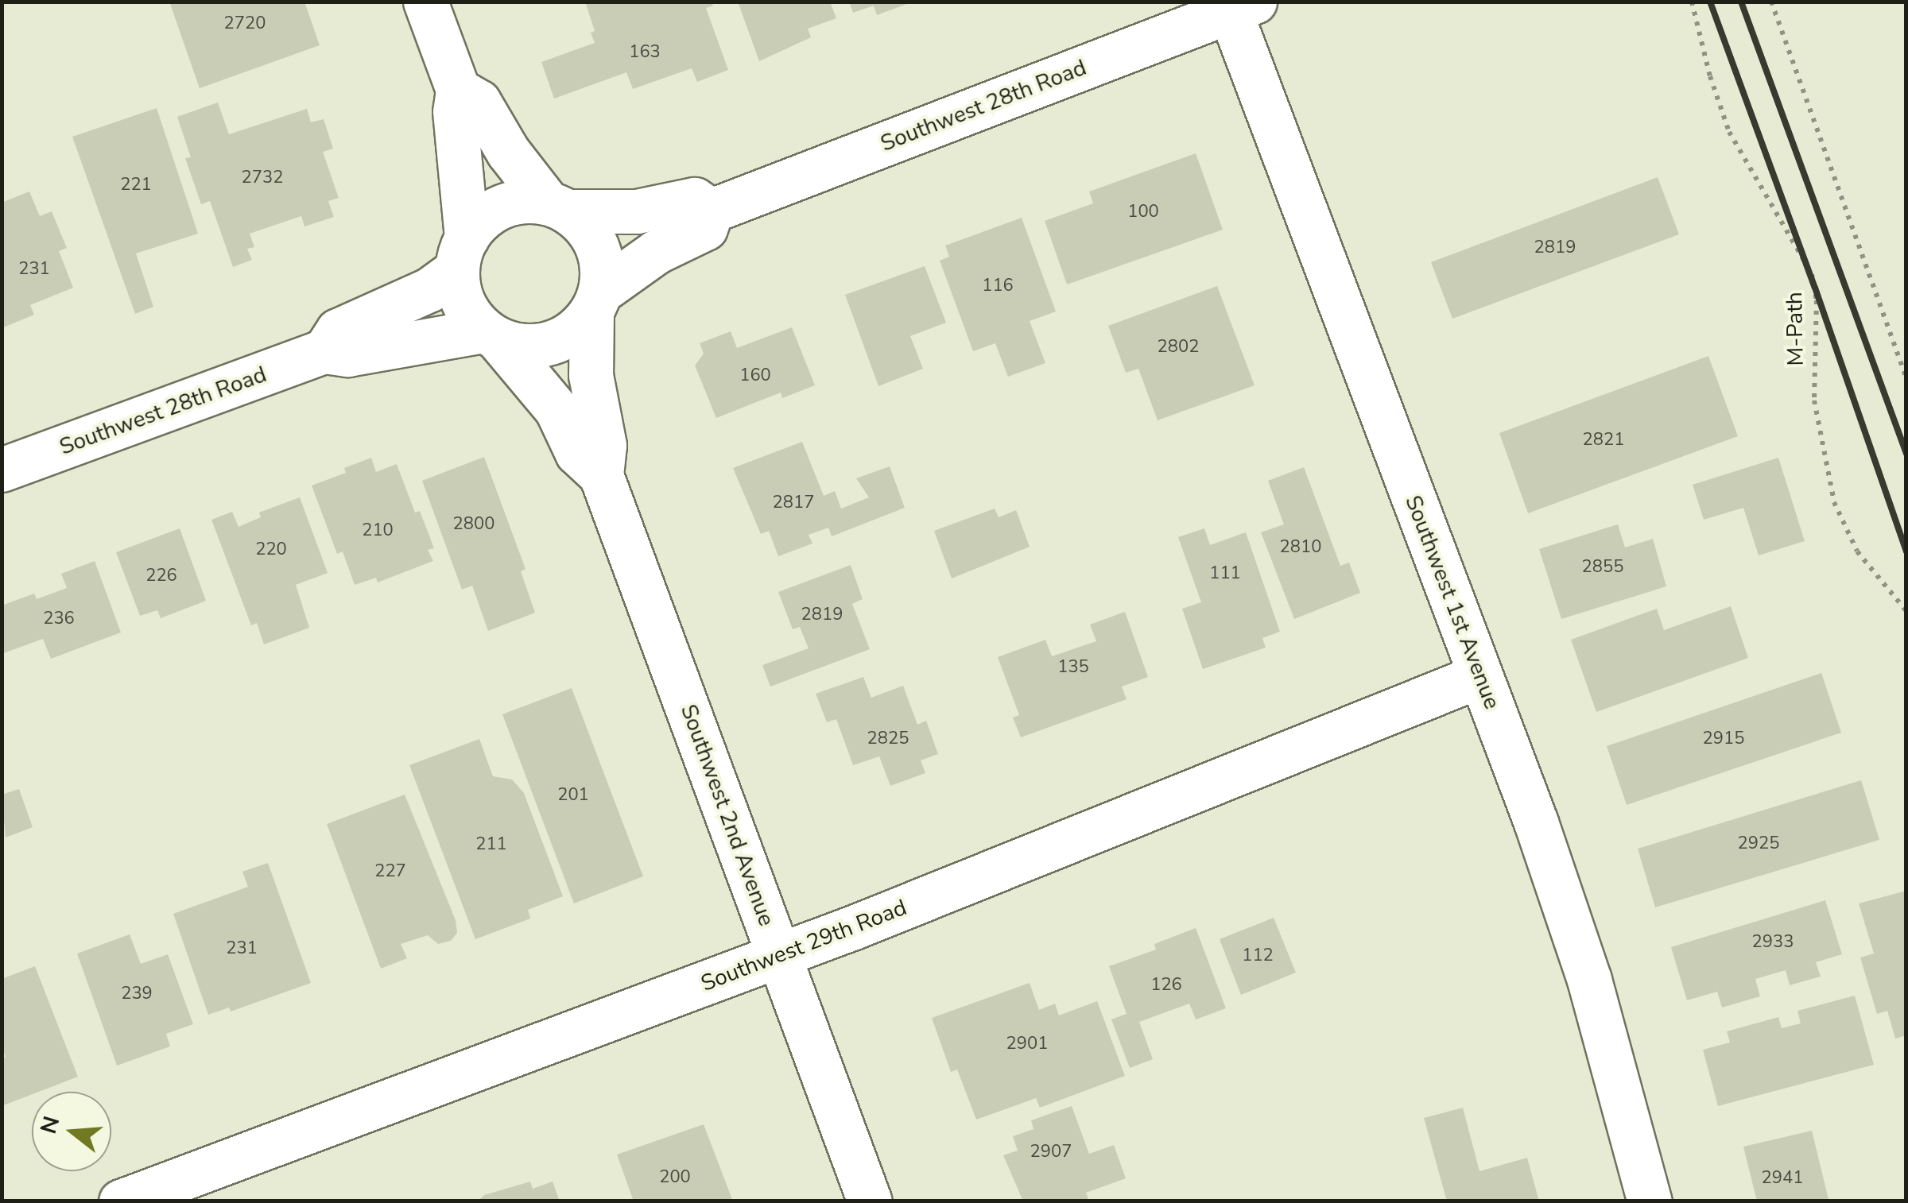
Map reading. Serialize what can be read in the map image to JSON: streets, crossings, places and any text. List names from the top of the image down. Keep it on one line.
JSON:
{"streets":{"street":["Southwest 28th Road","Southwest 1st Avenue","Southwest 2nd Avenue","Southwest 29th Road"],"path":["M-Path"]},"crossings":[["Southwest 28th Road","Southwest 1st Avenue"],["Southwest 28th Road","Southwest 2nd Avenue"],["Southwest 1st Avenue","Southwest 29th Road"],["Southwest 2nd Avenue","Southwest 29th Road"]],"house_numbers":["2720","163","2732","221","100","2819","231","116","2802","160","2821","2817","2800","210","2810","220","2855","111","226","2819","236","135","2825","2915","201","2925","211","227","2933","231","112","126","239","2901","2907","200","2941"],"north":"left"}
